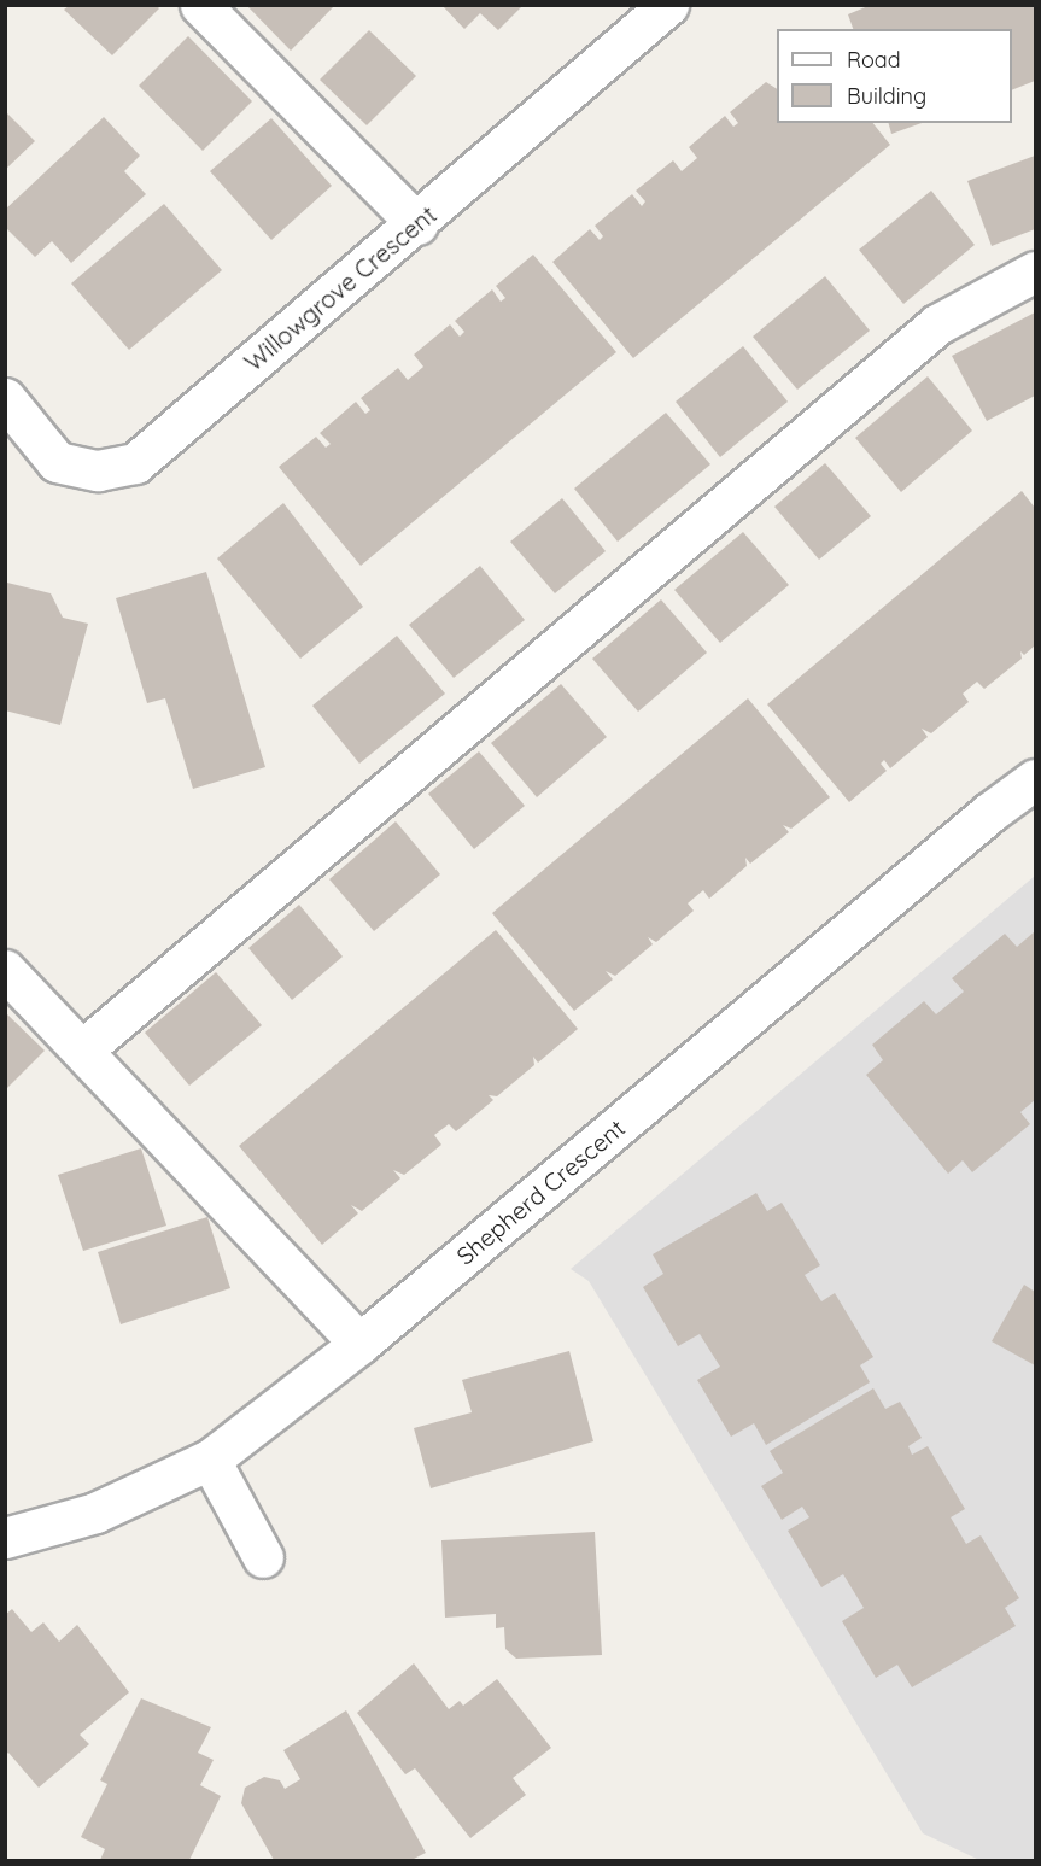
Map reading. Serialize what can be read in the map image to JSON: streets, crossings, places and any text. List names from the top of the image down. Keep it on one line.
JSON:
{"streets":{"street":["Willowgrove Crescent","Shepherd Crescent"]},"legend":["Road","Building"]}
